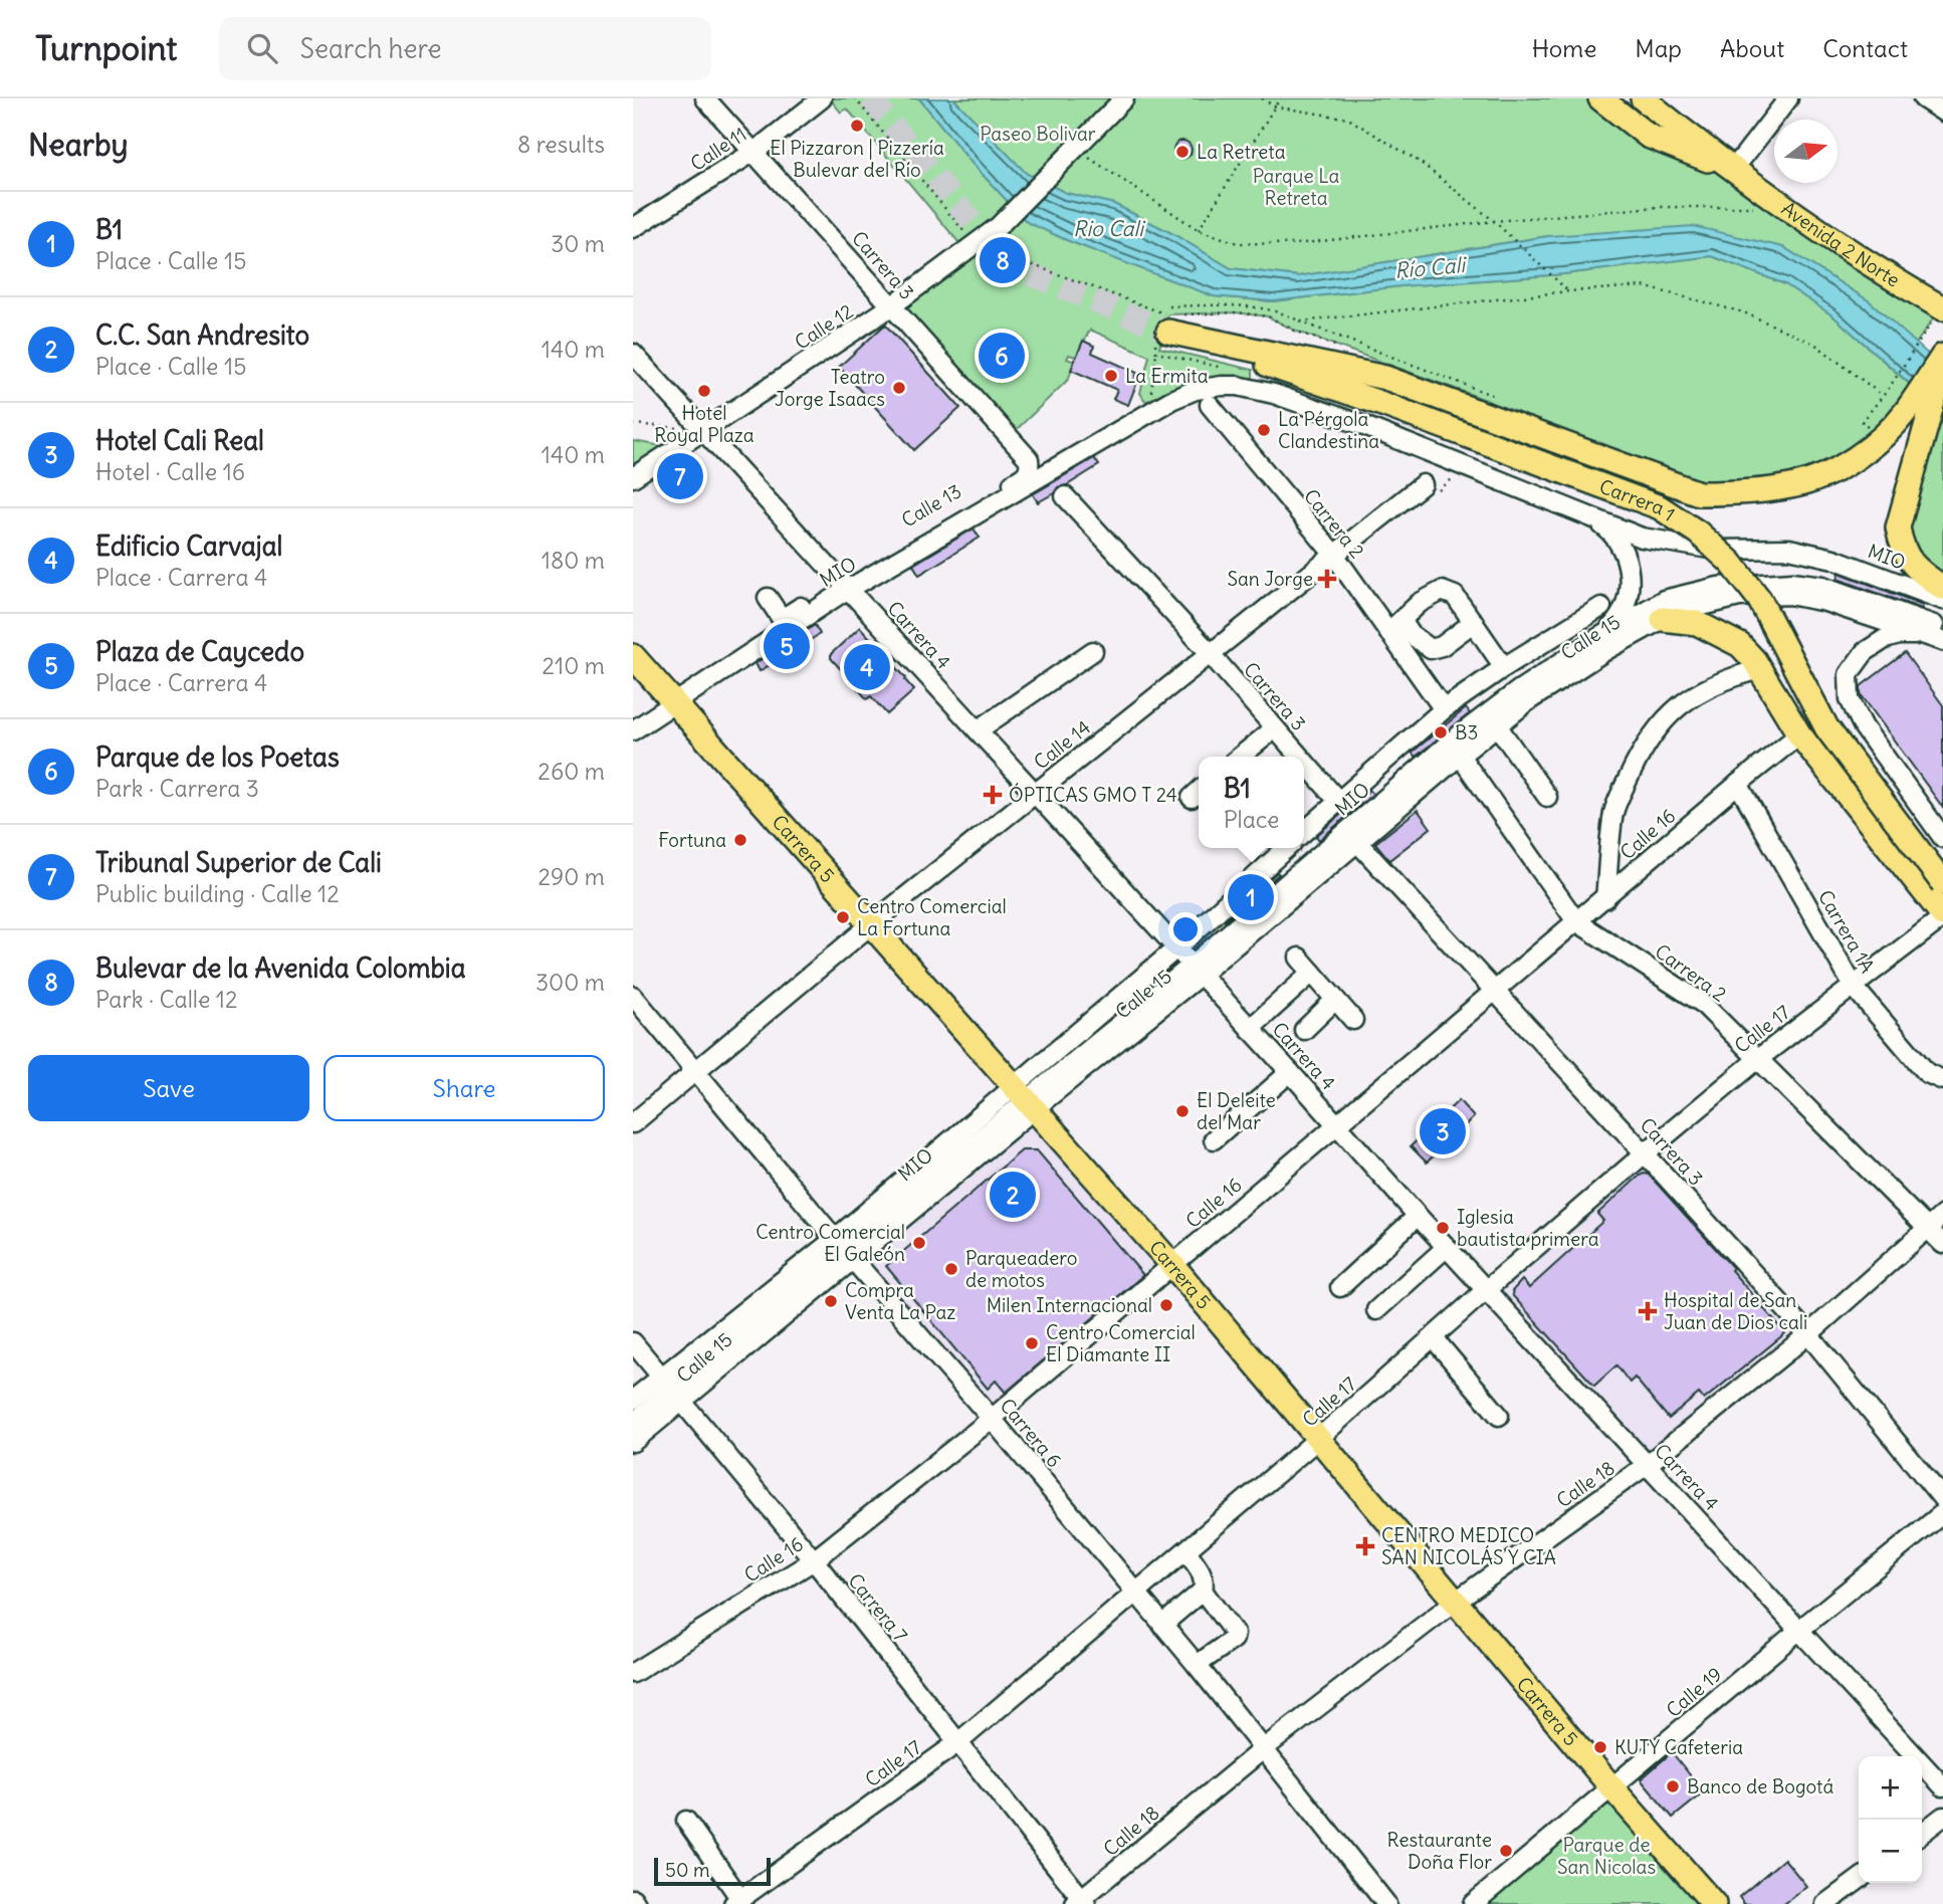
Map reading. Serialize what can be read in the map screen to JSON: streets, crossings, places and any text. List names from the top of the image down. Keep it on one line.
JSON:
{"streets":{"main road":["Avenida 2 Norte","Carrera 1","Carrera 5"],"street":["Calle 11","Carrera 3","Calle 12","Calle 13","Carrera 2","MIO","Carrera 4","Calle 15","Calle 14","Calle 16","Carrera 1A","Calle 17","Carrera 6","Calle 18","Carrera 7","Calle 19"]},"crossings":[["Calle 11","Carrera 3"],["Carrera 3","Calle 12"],["Carrera 3","Calle 13"],["Carrera 3","Calle 15"],["Carrera 3","Calle 14"],["Carrera 3","Calle 16"],["Carrera 3","Calle 17"],["Carrera 3","Calle 18"],["Calle 12","Carrera 4"],["Calle 13","MIO"],["Calle 13","Carrera 4"],["Carrera 2","Calle 15"],["Carrera 2","Calle 14"],["Carrera 2","Calle 16"],["Carrera 2","Calle 17"],["Carrera 2","Calle 18"],["MIO","Carrera 4"],["MIO","Calle 15"],["MIO","Carrera 5"],["Carrera 4","Calle 15"],["Carrera 4","Calle 14"],["Carrera 4","Calle 16"],["Carrera 4","Calle 17"],["Carrera 4","Calle 18"],["Carrera 4","Calle 19"],["Calle 15","Carrera 5"],["Calle 15","Carrera 6"],["Calle 15","Carrera 7"],["Calle 14","Carrera 5"],["Calle 14","Carrera 6"],["Calle 16","Carrera 5"],["Calle 16","Carrera 1A"],["Calle 16","Carrera 6"],["Calle 16","Carrera 7"],["Carrera 5","Calle 17"],["Carrera 5","Calle 18"],["Carrera 5","Calle 19"],["Carrera 1A","Calle 17"],["Calle 17","Carrera 6"],["Calle 17","Carrera 7"],["Carrera 6","Calle 18"],["Calle 18","Carrera 7"]],"water":["Rio Cali","Río Cali"],"parks":["Paseo Bolivar","Parque La Retreta","Parque de San Nicolas"],"places":{"other":["El Pizzaron | Pizzería Bulevar del Río","La Retreta","La Ermita","Teatro Jorge Isaacs","Hotel Royal Plaza","La Pérgola Clandestina","B3","Fortuna","Centro Comercial La Fortuna","El Deleite del Mar","Iglesia bautista primera","Centro Comercial El Galeón","Parqueadero de motos","Compra Venta La Paz","Milen Internacional","Centro Comercial El Diamante II","KUTY Cafeteria","Banco de Bogotá","Restaurante Doña Flor"],"health":["San Jorge","ÓPTICAS GMO T 24","Hospital de San Juan de Dios cali","CENTRO MEDICO SAN NICOLÁS Y CIA"]},"scale_bar":"50 m","north":"right","page":{"header":"Turnpoint","search":"Search here","nav":["Home","Map","About","Contact"],"heading":["Nearby","8 results"],"list":[{"mark":"1","name":"B1","note":"Place · Calle 15","value":"30 m"},{"mark":"2","name":"C.C. San Andresito","note":"Place · Calle 15","value":"140 m"},{"mark":"3","name":"Hotel Cali Real","note":"Hotel · Calle 16","value":"140 m"},{"mark":"4","name":"Edificio Carvajal","note":"Place · Carrera 4","value":"180 m"},{"mark":"5","name":"Plaza de Caycedo","note":"Place · Carrera 4","value":"210 m"},{"mark":"6","name":"Parque de los Poetas","note":"Park · Carrera 3","value":"260 m"},{"mark":"7","name":"Tribunal Superior de Cali","note":"Public building · Calle 12","value":"290 m"},{"mark":"8","name":"Bulevar de la Avenida Colombia","note":"Park · Calle 12","value":"300 m"}],"pins":["8","6","7","5","4","1","3","2"],"popup":["B1","Place"],"buttons":["Save","Share"],"map_buttons":["+","−"],"scale":"50 m"}}
